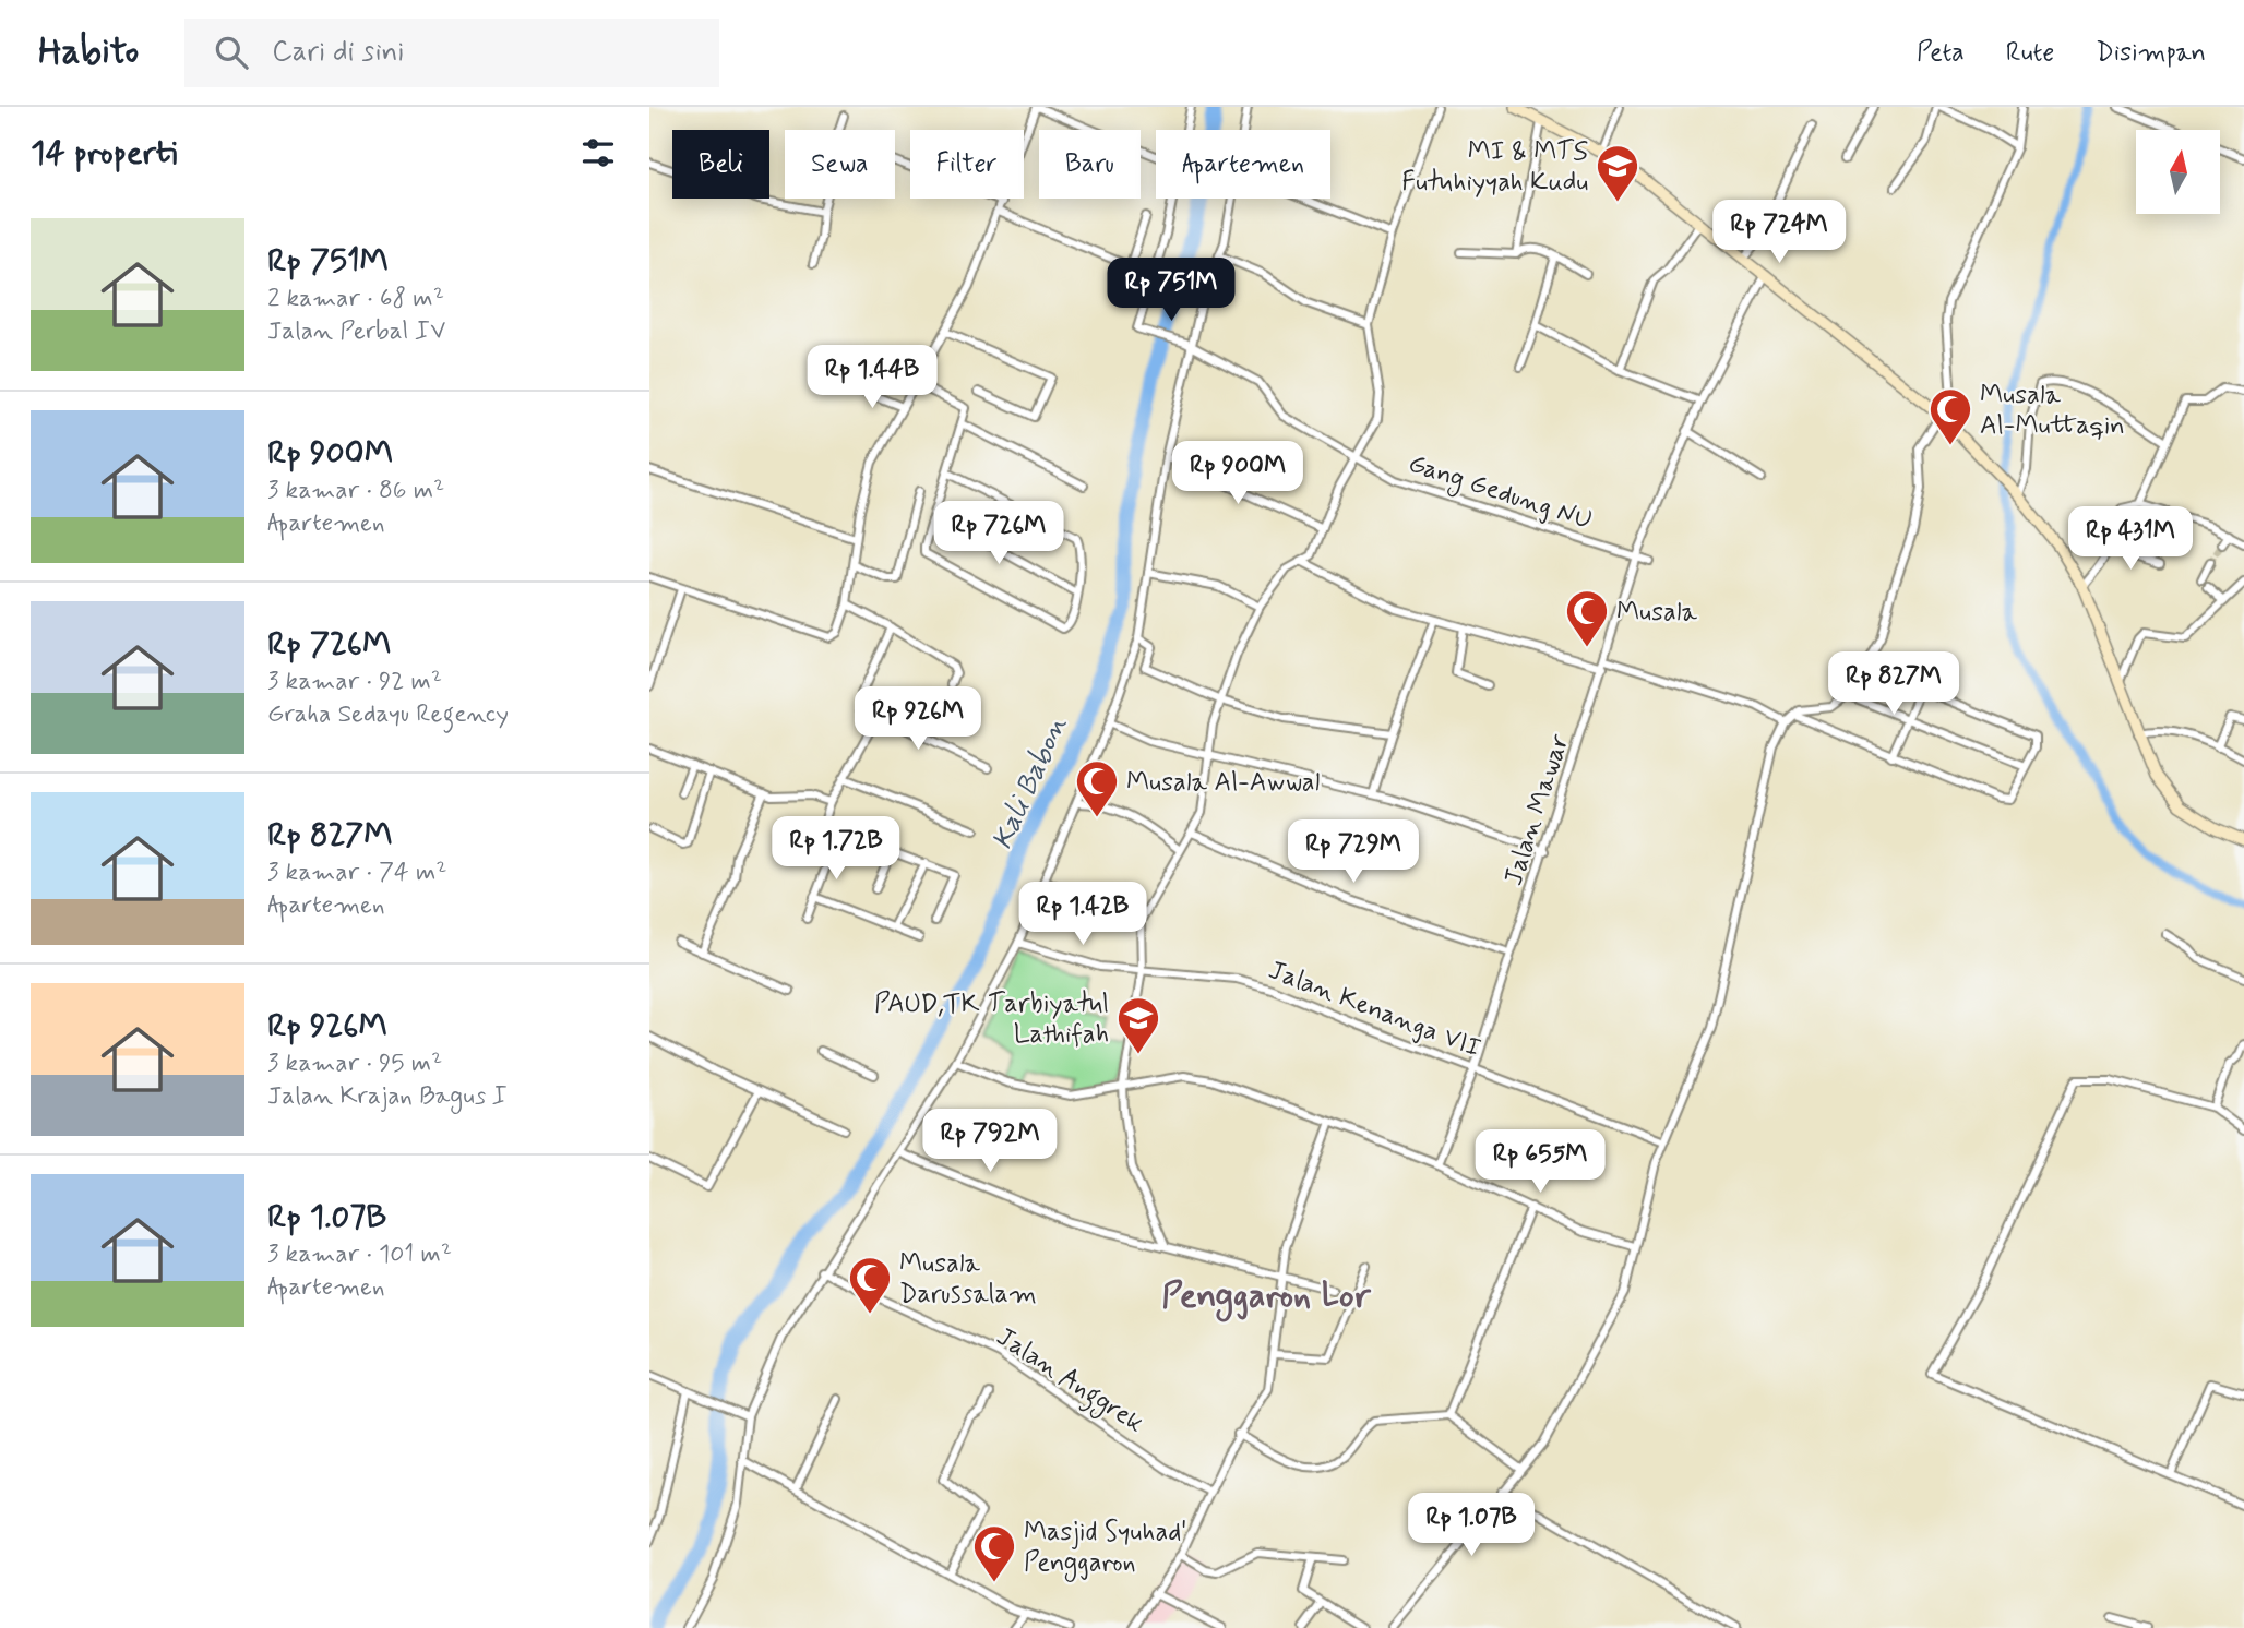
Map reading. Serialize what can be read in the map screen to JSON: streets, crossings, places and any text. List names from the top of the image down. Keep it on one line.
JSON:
{"streets":{"street":["Gang Gedung NU","Jalan Mawar","Jalan Kenanga VII","Jalan Anggrek"]},"crossings":[["Gang Gedung NU","Jalan Mawar"],["Jalan Mawar","Jalan Kenanga VII"]],"districts":["Penggaron Lor"],"water":["Kali Babon"],"places":{"school or university":["MI & MTS Futuhiyyah Kudu","PAUD,TK Tarbiyatul Lathifah"],"mosque":["Musala Al-Muttaqin","Musala","Musala Al-Awwal","Musala Darussalam","Masjid Syuhad' Penggaron"]},"north":"top","page":{"header":"Habito","search":"Cari di sini","nav":["Peta","Rute","Disimpan"],"heading":"14 properti","chip":["Beli","Sewa","Filter","Baru","Apartemen"],"list":[{"name":"Rp 751M","note":"2 kamar · 68 m² · Jalan Perbal IV"},{"name":"Rp 900M","note":"3 kamar · 86 m² · Apartemen"},{"name":"Rp 726M","note":"3 kamar · 92 m² · Graha Sedayu Regency"},{"name":"Rp 827M","note":"3 kamar · 74 m² · Apartemen"},{"name":"Rp 926M","note":"3 kamar · 95 m² · Jalan Krajan Bagus I"},{"name":"Rp 1.07B","note":"3 kamar · 101 m² · Apartemen"}],"price":["Rp 724M","Rp 751M","Rp 1.44B","Rp 900M","Rp 726M","Rp 431M","Rp 827M","Rp 926M","Rp 1.72B","Rp 729M","Rp 1.42B","Rp 792M","Rp 655M","Rp 1.07B"]}}
